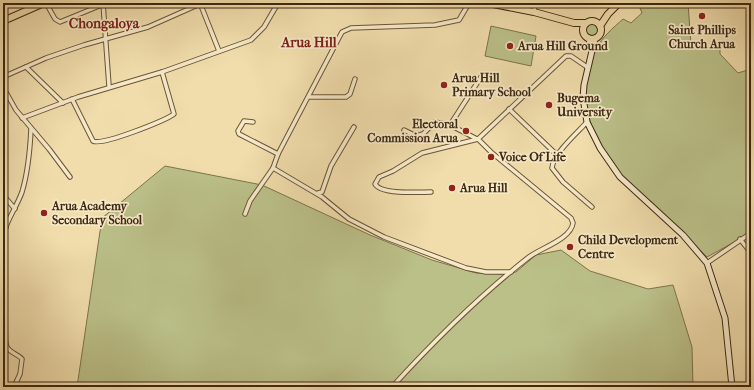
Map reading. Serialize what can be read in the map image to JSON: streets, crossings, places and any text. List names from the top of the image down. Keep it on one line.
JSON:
{"districts":["Chongaloya","Arua Hill"],"places":["Saint Phillips Church Arua","Arua Hill Ground","Arua Hill Primary School","Bugema University","Electoral Commission Arua","Voice Of Life","Arua Hill","Arua Academy Secondary School","Child Development Centre"]}
